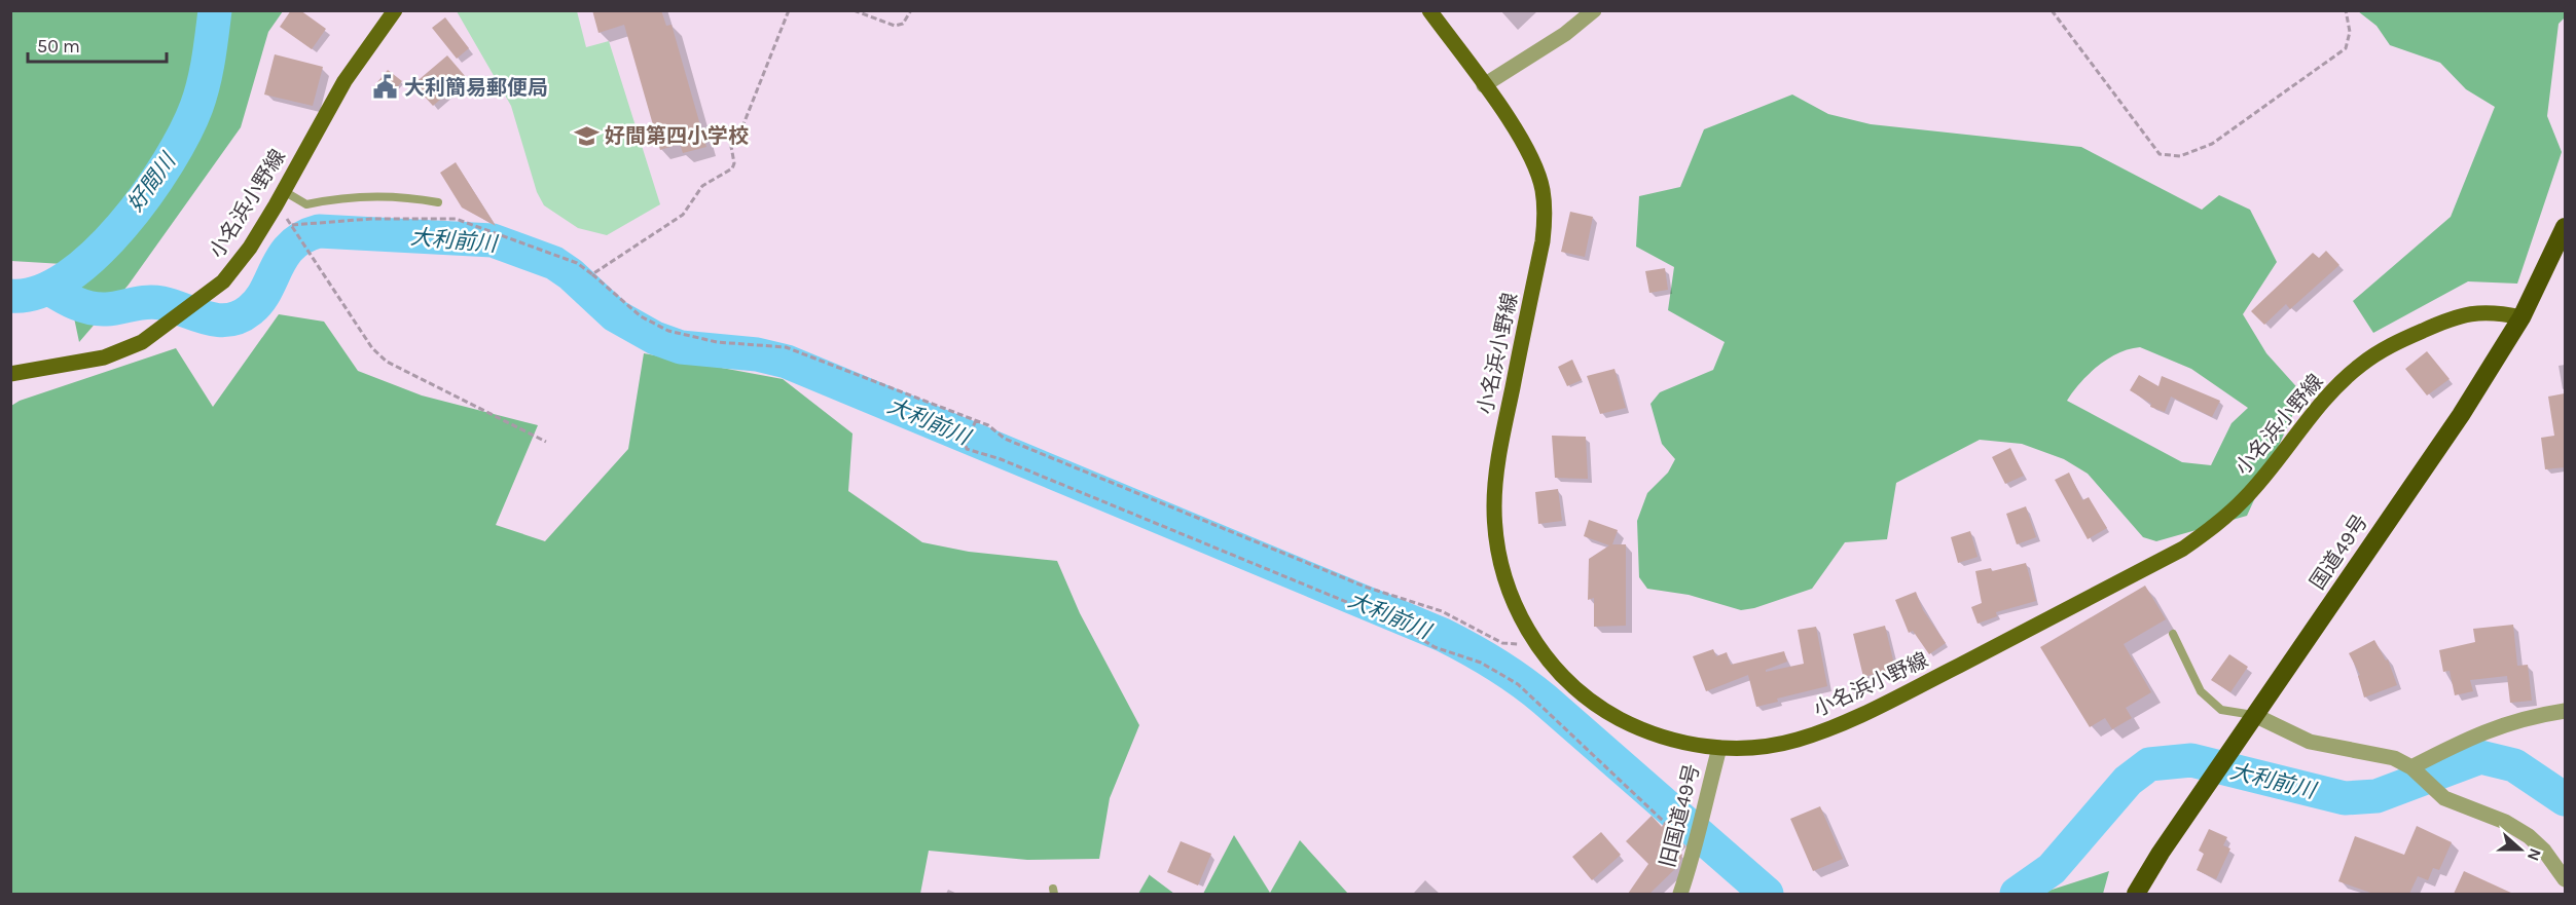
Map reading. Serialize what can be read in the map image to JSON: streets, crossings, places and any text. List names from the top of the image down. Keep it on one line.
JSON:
{"streets":{"highway":["国道49号"],"main road":["小名浜小野線"],"street":["旧国道49号"]},"crossings":[["小名浜小野線","国道49号"],["小名浜小野線","旧国道49号"]],"water":["好間川","大利前川"],"places":{"public building":["大利簡易郵便局"],"school or university":["好間第四小学校"]},"scale_bar":"50 m","north":"right"}
